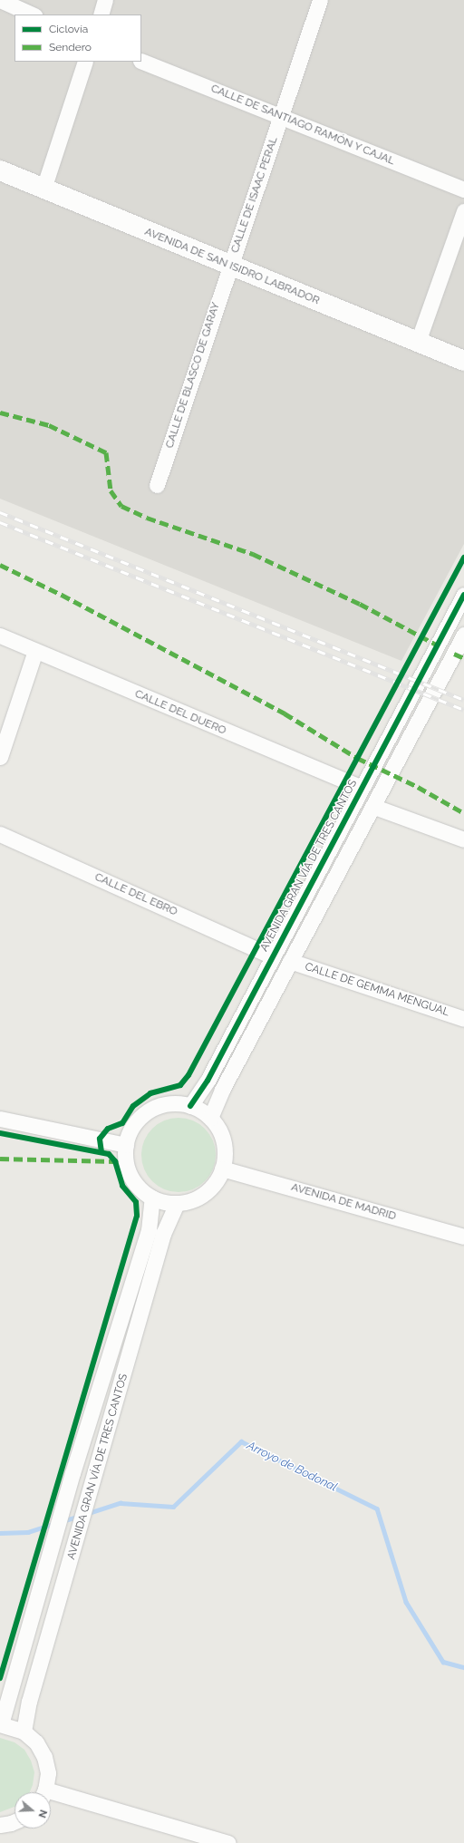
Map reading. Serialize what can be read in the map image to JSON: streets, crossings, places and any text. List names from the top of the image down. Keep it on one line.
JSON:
{"streets":{"street":["CALLE DE SANTIAGO RAMÓN Y CAJAL","CALLE DE ISAAC PERAL","AVENIDA DE SAN ISIDRO LABRADOR","CALLE DE BLASCO DE GARAY","CALLE DEL DUERO","AVENIDA GRAN VÍA DE TRES CANTOS","CALLE DEL EBRO","CALLE DE GEMMA MENGUAL","AVENIDA DE MADRID"]},"crossings":[["CALLE DE SANTIAGO RAMÓN Y CAJAL","CALLE DE ISAAC PERAL"],["CALLE DE ISAAC PERAL","AVENIDA DE SAN ISIDRO LABRADOR"],["CALLE DE ISAAC PERAL","CALLE DE BLASCO DE GARAY"],["AVENIDA DE SAN ISIDRO LABRADOR","CALLE DE BLASCO DE GARAY"],["CALLE DEL DUERO","AVENIDA GRAN VÍA DE TRES CANTOS"],["AVENIDA GRAN VÍA DE TRES CANTOS","CALLE DEL EBRO"],["AVENIDA GRAN VÍA DE TRES CANTOS","AVENIDA DE MADRID"]],"water":["Arroyo de Bodonal"],"legend":["Ciclovía","Sendero"],"north":"right"}
